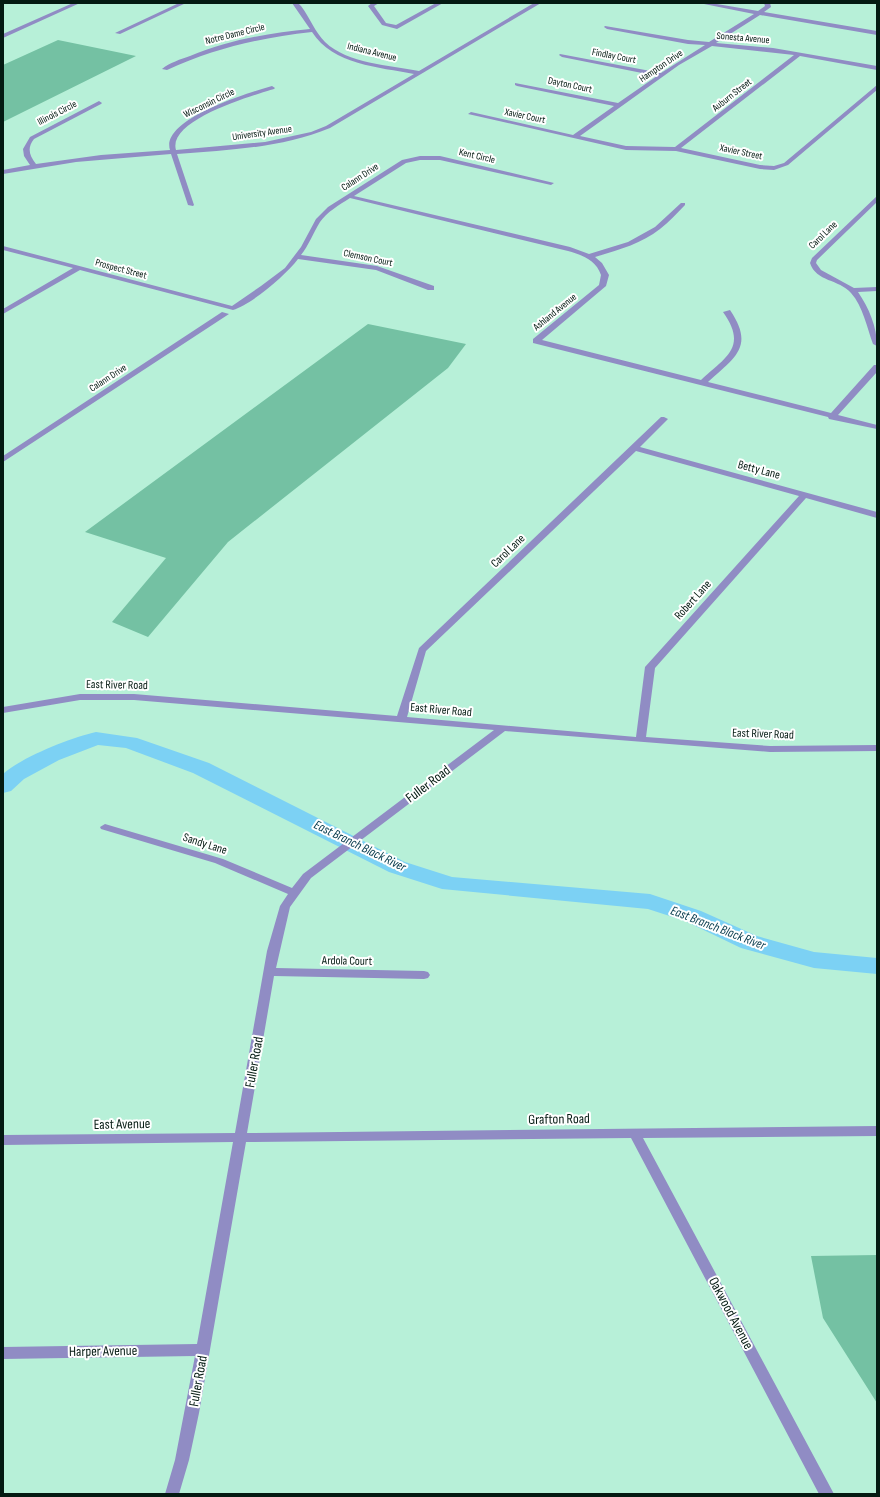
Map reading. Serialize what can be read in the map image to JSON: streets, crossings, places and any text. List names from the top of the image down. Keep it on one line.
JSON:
{"streets":{"street":["Notre Dame Circle","Sonesta Avenue","Indiana Avenue","Findlay Court","Hampton Drive","Dayton Court","Auburn Street","Wisconsin Circle","Illinois Circle","Xavier Court","University Avenue","Xavier Street","Kent Circle","Calann Drive","Carol Lane","Clemson Court","Prospect Street","Ashland Avenue","Betty Lane","Robert Lane","East River Road","Fuller Road","Sandy Lane","Ardola Court","Grafton Road","East Avenue","Oakwood Avenue","Harper Avenue"]},"crossings":[["Notre Dame Circle","Indiana Avenue"],["Sonesta Avenue","Hampton Drive"],["Sonesta Avenue","Auburn Street"],["Indiana Avenue","University Avenue"],["Findlay Court","Hampton Drive"],["Hampton Drive","Dayton Court"],["Hampton Drive","Xavier Court"],["Hampton Drive","Xavier Street"],["Auburn Street","Xavier Street"],["Wisconsin Circle","University Avenue"],["Illinois Circle","University Avenue"],["Xavier Court","Xavier Street"],["Kent Circle","Calann Drive"],["Calann Drive","Clemson Court"],["Calann Drive","Prospect Street"],["Calann Drive","Ashland Avenue"],["Carol Lane","Betty Lane"],["Carol Lane","East River Road"],["Betty Lane","Robert Lane"],["Robert Lane","East River Road"],["East River Road","Fuller Road"],["Fuller Road","Sandy Lane"],["Fuller Road","Ardola Court"],["Fuller Road","Grafton Road"],["Fuller Road","East Avenue"],["Fuller Road","Harper Avenue"],["Grafton Road","East Avenue"],["Grafton Road","Oakwood Avenue"]],"water":["East Branch Black River"]}
